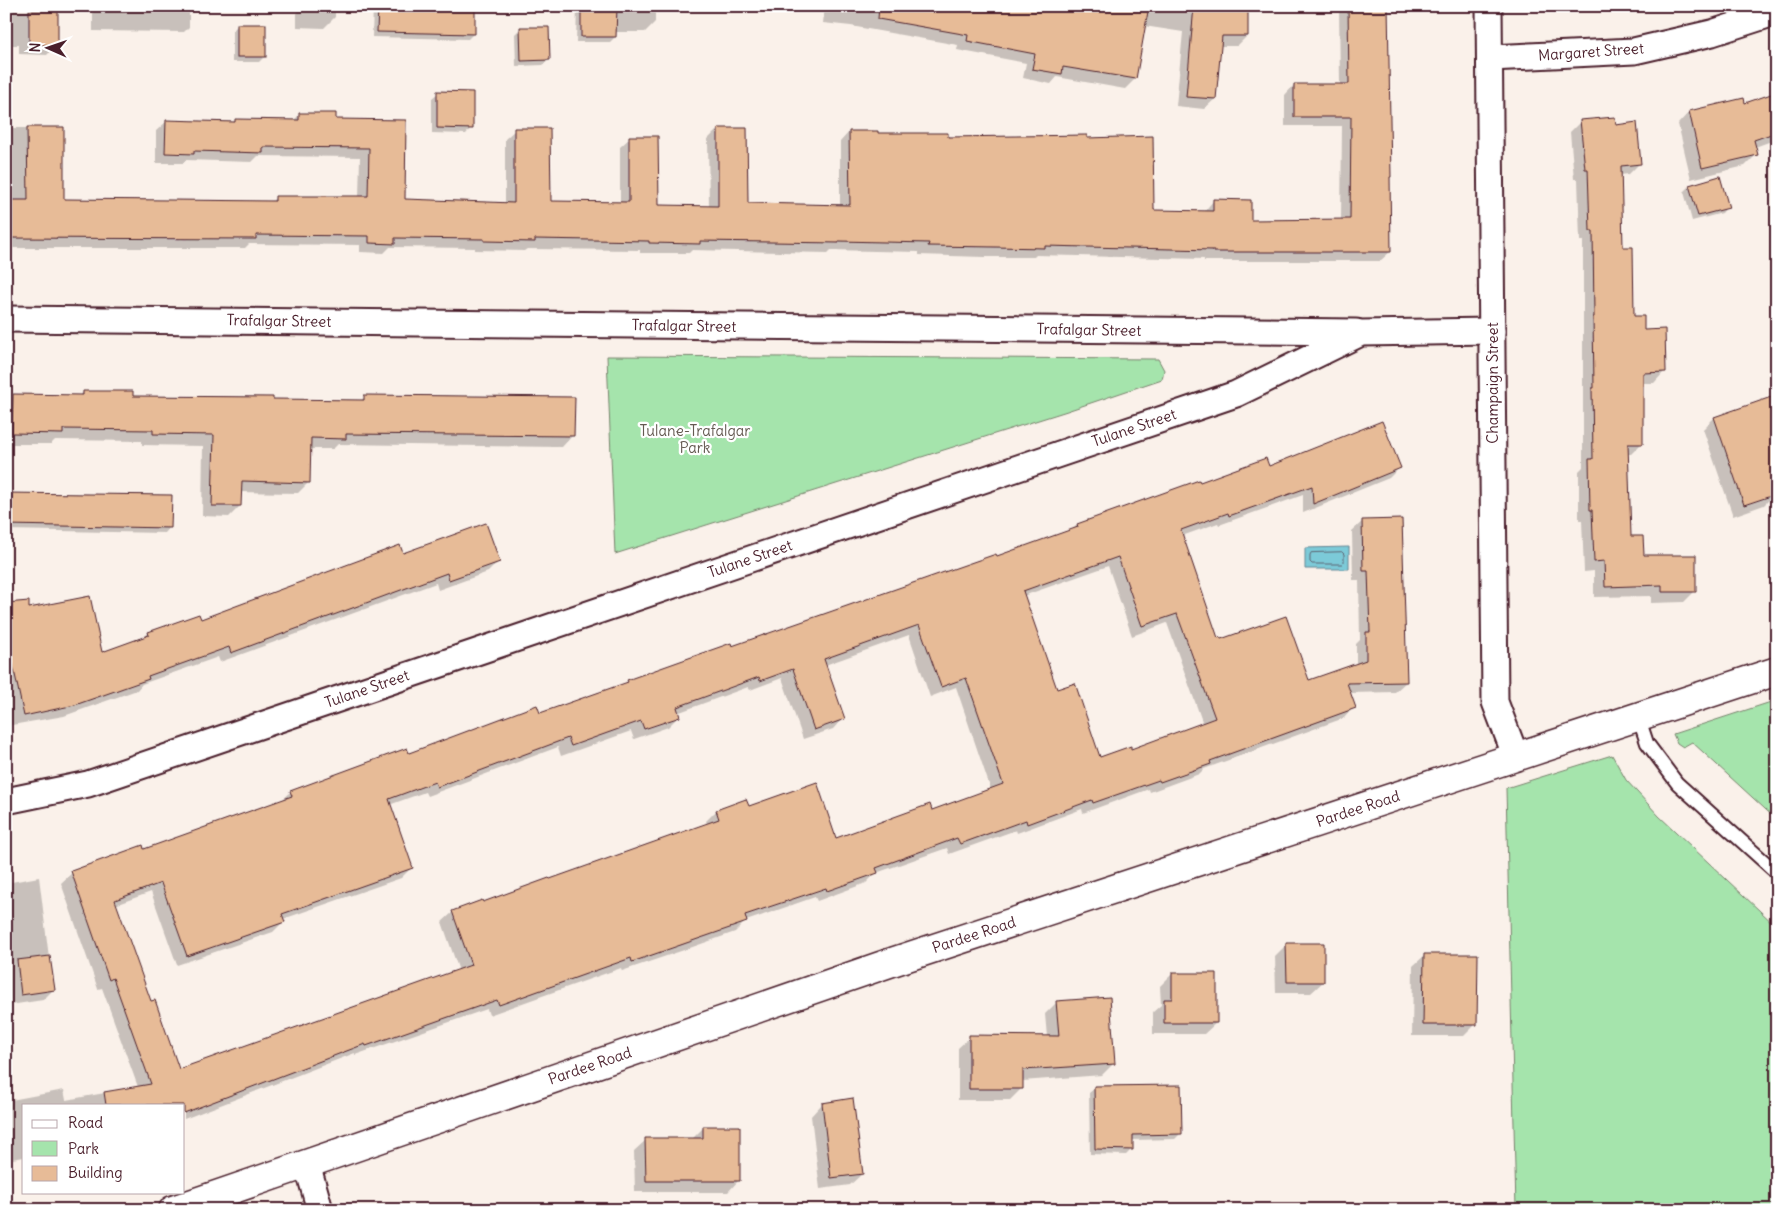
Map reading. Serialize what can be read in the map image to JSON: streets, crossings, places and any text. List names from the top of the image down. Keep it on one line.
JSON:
{"streets":{"main road":["Pardee Road"],"street":["Margaret Street","Trafalgar Street","Champaign Street","Tulane Street"]},"crossings":[["Margaret Street","Champaign Street"],["Trafalgar Street","Tulane Street"],["Champaign Street","Tulane Street"],["Champaign Street","Pardee Road"]],"parks":["Tulane-Trafalgar Park"],"legend":["Road","Park","Building"],"north":"left"}
